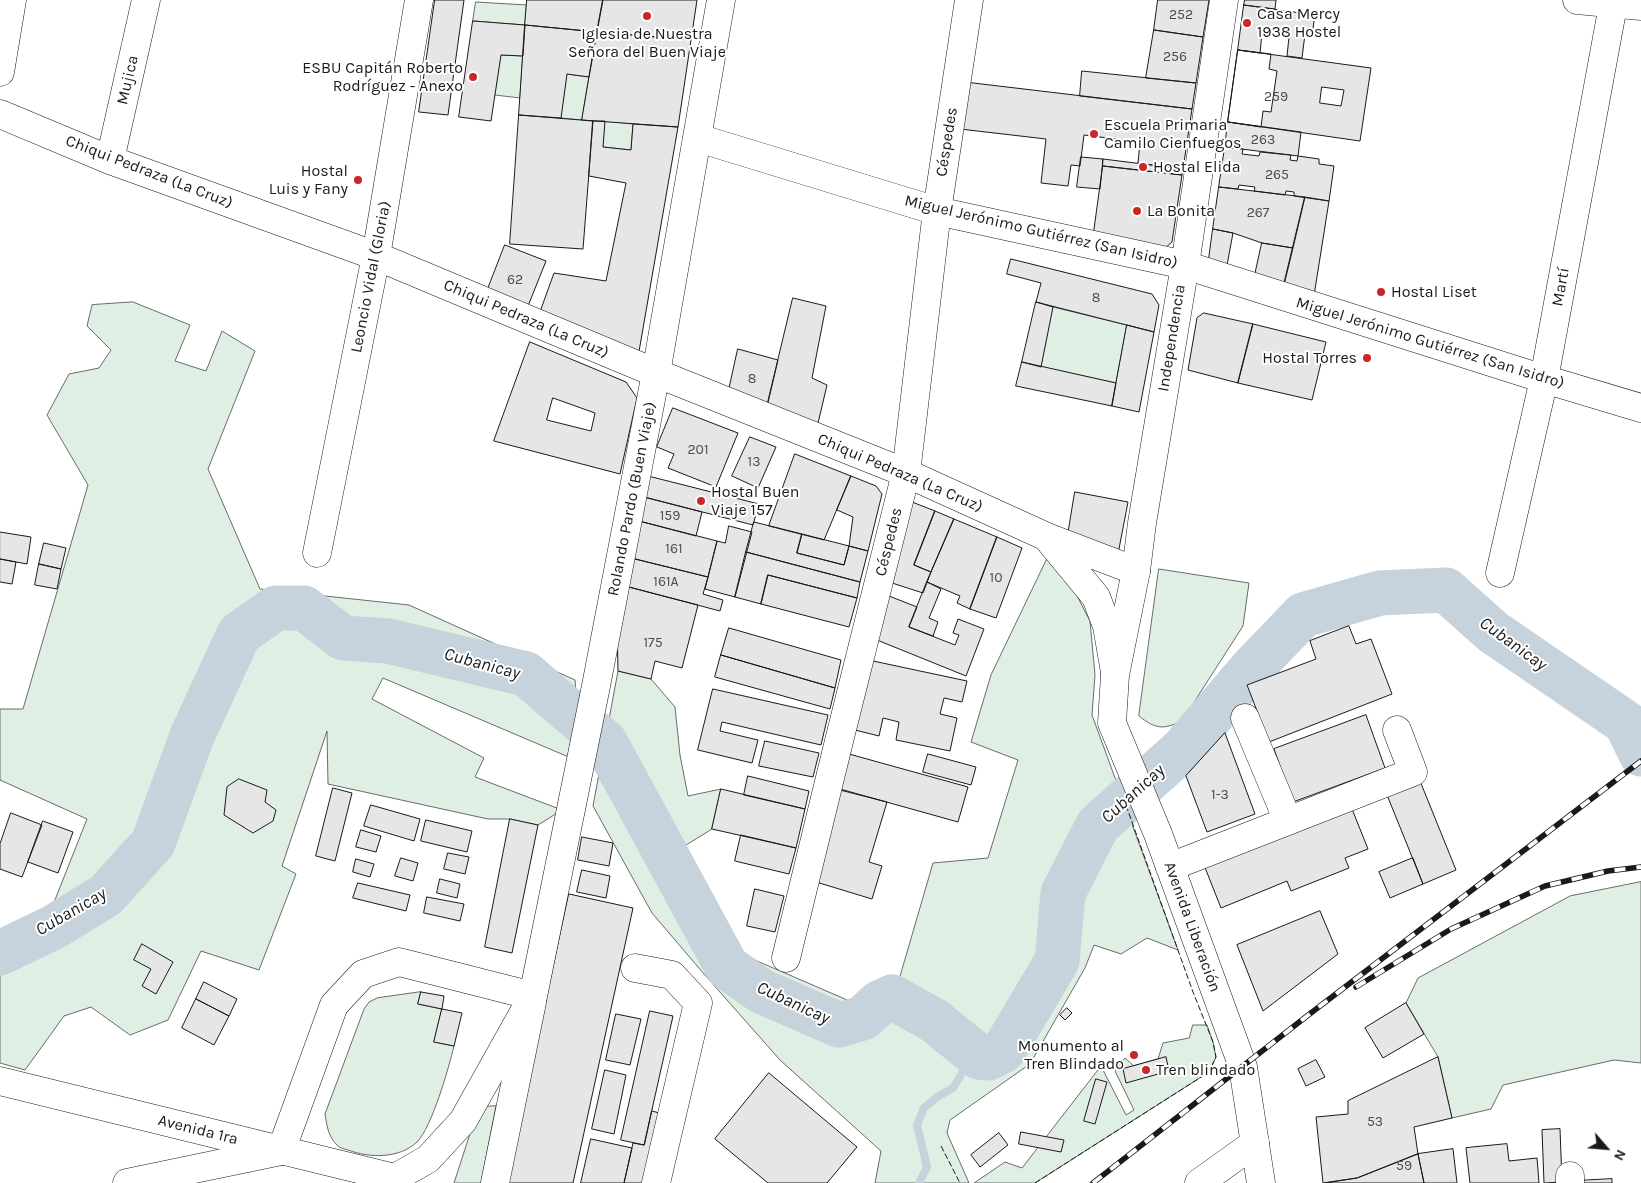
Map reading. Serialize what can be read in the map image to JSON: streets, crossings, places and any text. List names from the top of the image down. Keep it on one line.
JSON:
{"streets":{"street":["Mujica","Céspedes","Chiqui Pedraza (La Cruz)","Miguel Jerónimo Gutiérrez (San Isidro)","Leoncio Vidal (Gloria)","Martí","Independencia","Rolando Pardo (Buen Viaje)","Avenida Liberación","Avenida 1ra"]},"crossings":[["Mujica","Chiqui Pedraza (La Cruz)"],["Céspedes","Chiqui Pedraza (La Cruz)"],["Céspedes","Miguel Jerónimo Gutiérrez (San Isidro)"],["Chiqui Pedraza (La Cruz)","Leoncio Vidal (Gloria)"],["Chiqui Pedraza (La Cruz)","Independencia"],["Chiqui Pedraza (La Cruz)","Rolando Pardo (Buen Viaje)"],["Chiqui Pedraza (La Cruz)","Avenida Liberación"],["Miguel Jerónimo Gutiérrez (San Isidro)","Martí"],["Miguel Jerónimo Gutiérrez (San Isidro)","Independencia"],["Miguel Jerónimo Gutiérrez (San Isidro)","Rolando Pardo (Buen Viaje)"],["Independencia","Avenida Liberación"],["Rolando Pardo (Buen Viaje)","Avenida 1ra"]],"water":["Cubanicay"],"places":["Iglesia de Nuestra Señora del Buen Viaje","Casa Mercy 1938 Hostel","ESBU Capitán Roberto Rodríguez - Anexo","Escuela Primaria Camilo Cienfuegos","Hostal Elida","Hostal Luis y Fany","La Bonita","Hostal Liset","Hostal Torres","Hostal Buen Viaje 157","Monumento al Tren Blindado","Tren blindado"],"house_numbers":["252","256","259","263","265","267","62","8","8","201","13","159","161","10","161A","175","1-3","53","59"],"north":"bottom right"}
